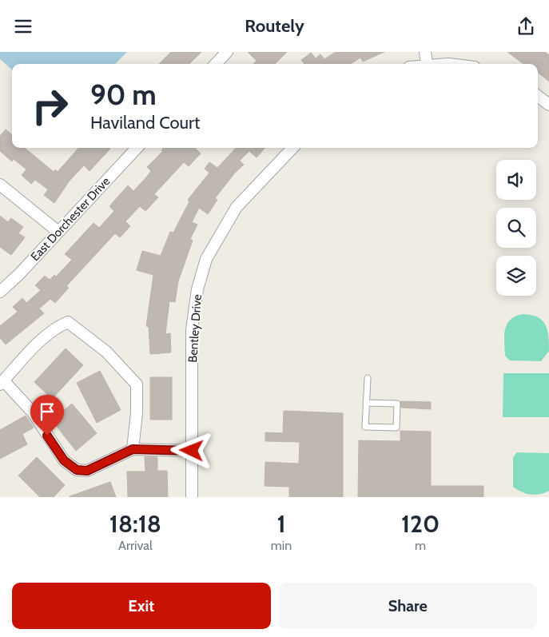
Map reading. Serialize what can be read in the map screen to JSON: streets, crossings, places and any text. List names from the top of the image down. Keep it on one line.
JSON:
{"streets":{"street":["East Dorchester Drive","Bentley Drive"]},"page":{"header":"Routely","turn":["90 m","Haviland Court"],"eta":["18:18","Arrival","1","min","120","m"],"buttons":["Exit","Share"]}}
